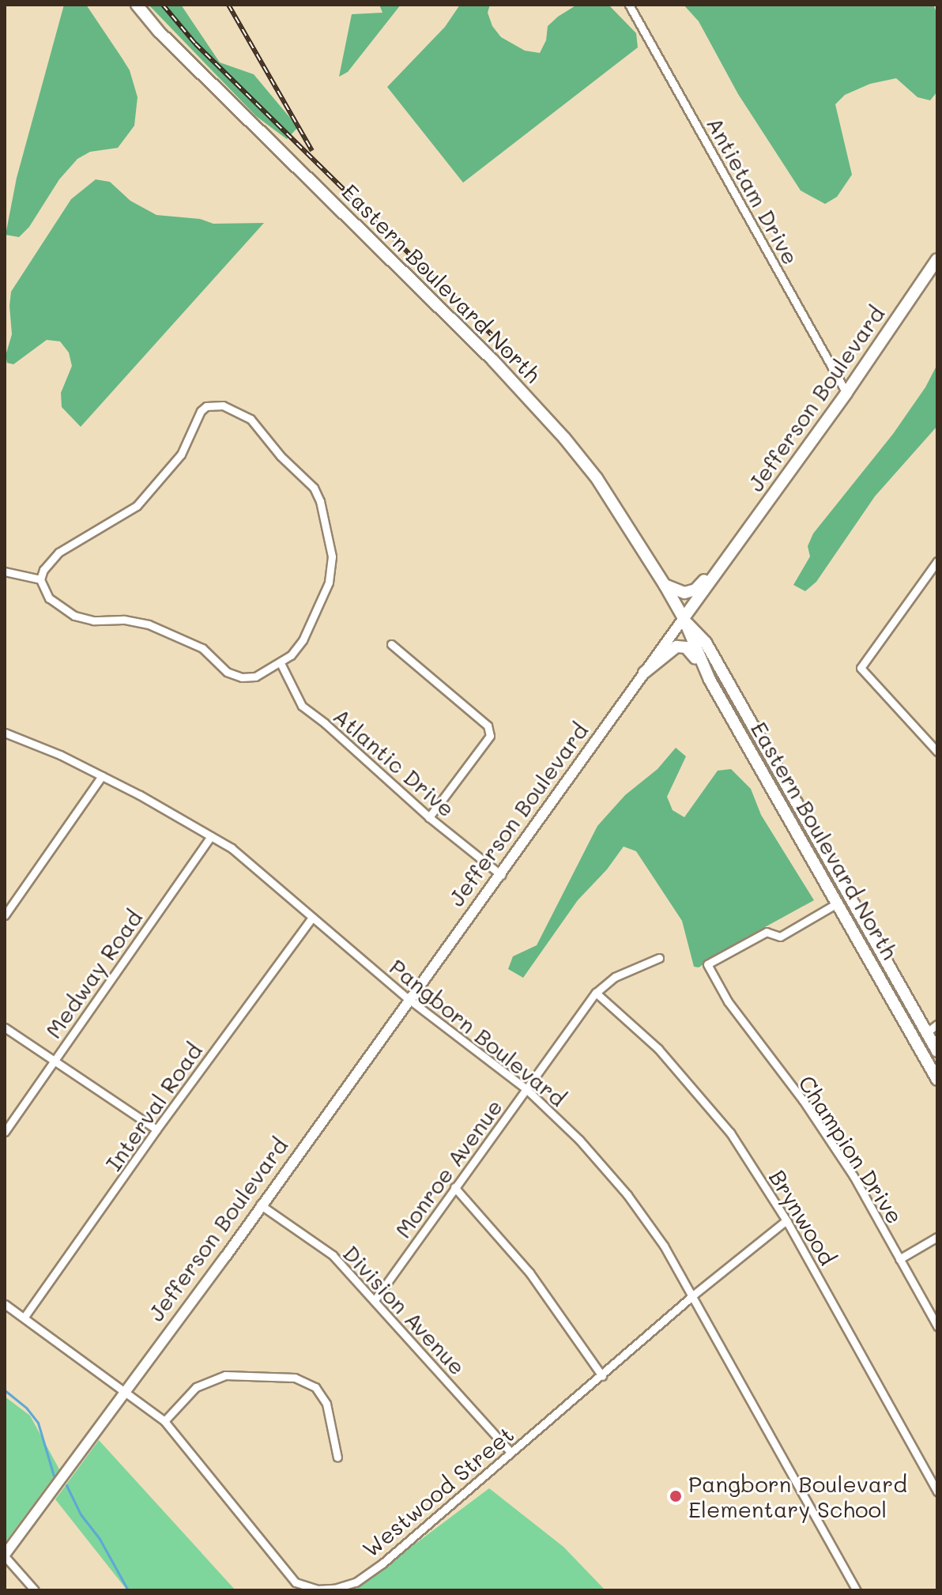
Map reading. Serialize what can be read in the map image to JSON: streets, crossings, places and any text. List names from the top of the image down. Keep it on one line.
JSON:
{"streets":{"main road":["Eastern Boulevard North","Jefferson Boulevard"],"street":["Antietam Drive","Atlantic Drive","Medway Road","Pangborn Boulevard","Interval Road","Champion Drive","Monroe Avenue","Brynwood","Division Avenue","Westwood Street"]},"crossings":[["Antietam Drive","Jefferson Boulevard"],["Eastern Boulevard North","Jefferson Boulevard"],["Eastern Boulevard North","Champion Drive"],["Jefferson Boulevard","Atlantic Drive"],["Jefferson Boulevard","Pangborn Boulevard"],["Jefferson Boulevard","Division Avenue"],["Jefferson Boulevard","Westwood Street"],["Medway Road","Pangborn Boulevard"],["Pangborn Boulevard","Interval Road"],["Pangborn Boulevard","Monroe Avenue"],["Pangborn Boulevard","Westwood Street"],["Interval Road","Westwood Street"],["Monroe Avenue","Brynwood"],["Monroe Avenue","Division Avenue"],["Brynwood","Westwood Street"],["Division Avenue","Westwood Street"]],"places":["Pangborn Boulevard Elementary School"]}
